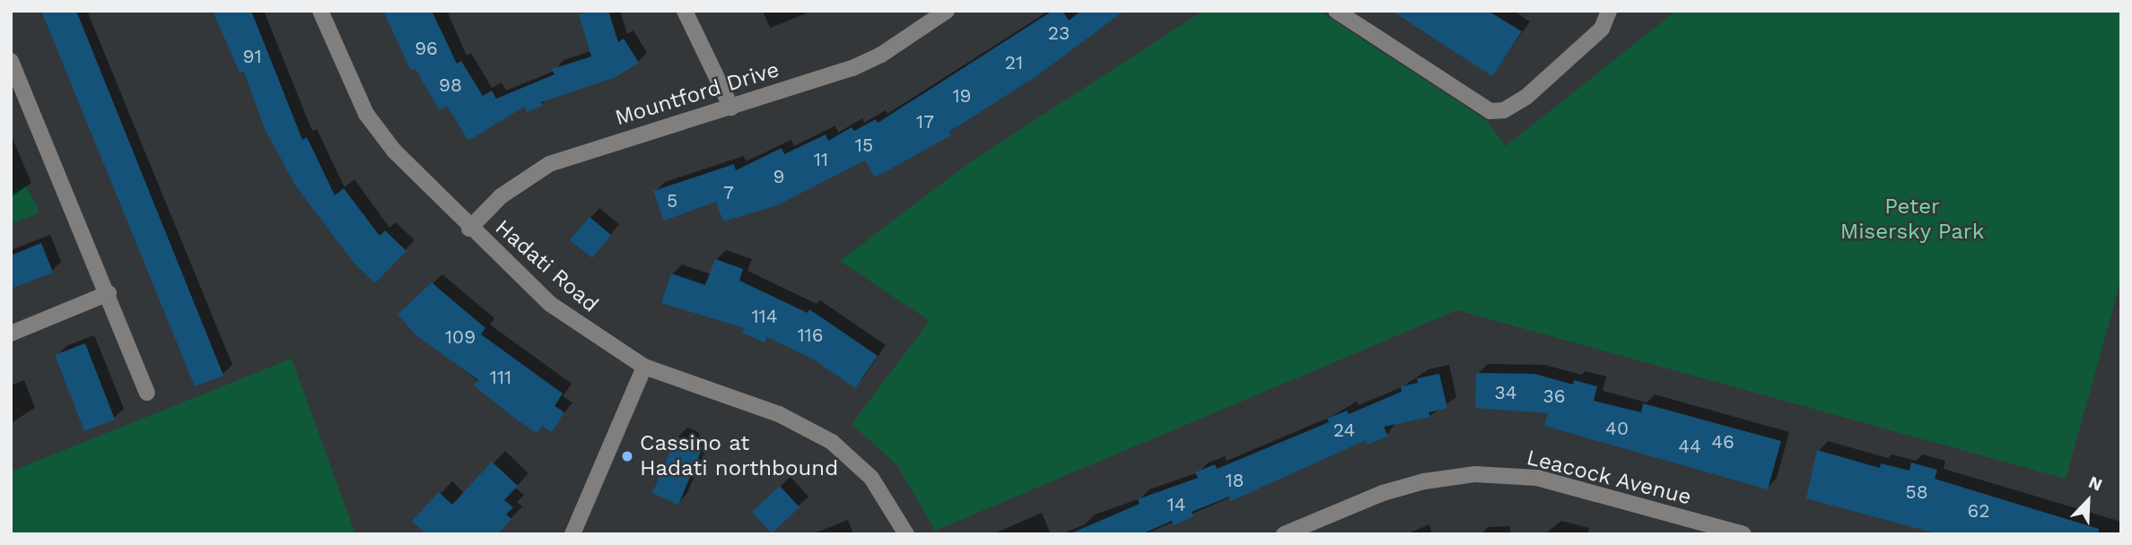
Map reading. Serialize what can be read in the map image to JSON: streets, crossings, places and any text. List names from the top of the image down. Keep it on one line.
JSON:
{"streets":{"street":["Mountford Drive","Hadati Road","Leacock Avenue"]},"crossings":[["Mountford Drive","Hadati Road"]],"parks":["Peter Misersky Park"],"places":["Cassino at Hadati northbound"],"house_numbers":["23","96","91","21","98","19","17","15","11","9","7","5","114","116","109","111","34","36","40","24","46","44","18","58","14","62"],"north":"top right"}
